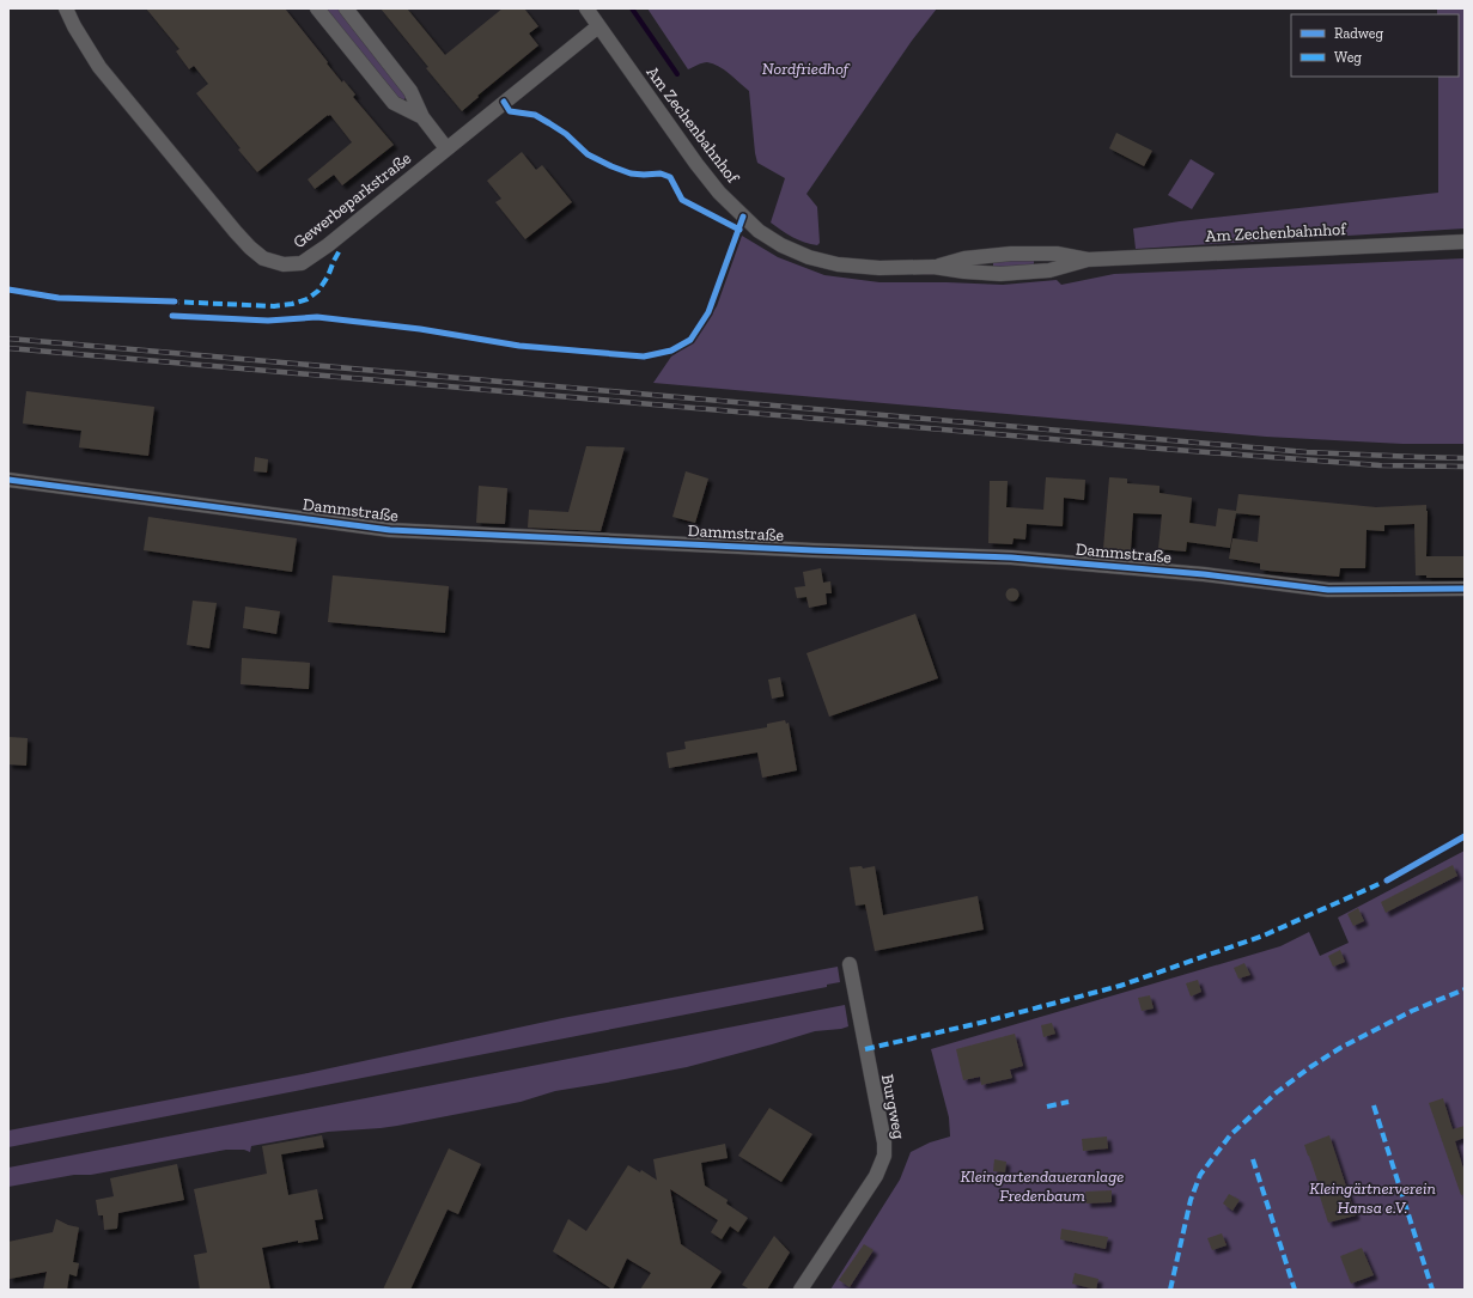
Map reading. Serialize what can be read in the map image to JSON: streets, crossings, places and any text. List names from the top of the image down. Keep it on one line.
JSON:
{"streets":{"street":["Am Zechenbahnhof","Gewerbeparkstraße","Dammstraße","Burgweg"]},"crossings":[["Am Zechenbahnhof","Gewerbeparkstraße"]],"parks":["Nordfriedhof","Kleingartendaueranlage Fredenbaum","Kleingärtnerverein Hansa e.V."],"legend":["Radweg","Weg"]}
